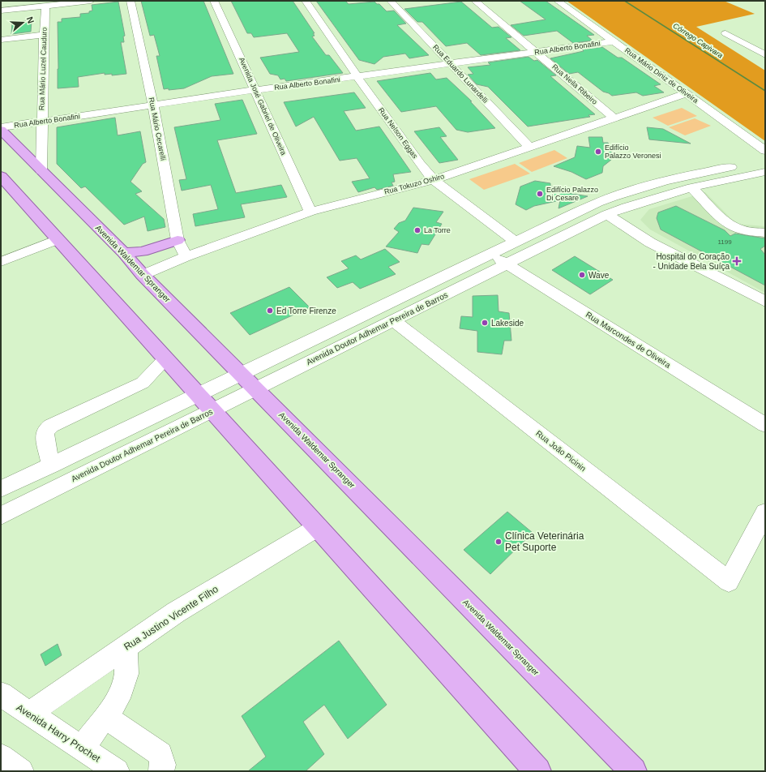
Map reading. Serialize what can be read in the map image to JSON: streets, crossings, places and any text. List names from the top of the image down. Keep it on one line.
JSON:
{"streets":{"main road":["Avenida Waldemar Spranger"],"street":["Rua Alberto Bonafini","Rua Mário Luzel Cauduro","Rua Eduardo Lunardelli","Rua Mário Diniz de Oliveira","Rua Neila Ribeiro","Avenida José Gabriel de Oliveira","Rua Mário Cecarelli","Rua Nelson Eggas","Rua Tokuzo Oshiro","Avenida Doutor Adhemar Pereira de Barros","Rua Marcondes de Oliveira","Rua João Picinin","Rua Justino Vicente Filho","Avenida Harry Prochet"]},"crossings":[["Rua Alberto Bonafini","Rua Mário Luzel Cauduro"],["Rua Alberto Bonafini","Rua Eduardo Lunardelli"],["Rua Alberto Bonafini","Rua Mário Diniz de Oliveira"],["Rua Alberto Bonafini","Rua Neila Ribeiro"],["Rua Alberto Bonafini","Avenida José Gabriel de Oliveira"],["Rua Alberto Bonafini","Rua Mário Cecarelli"],["Rua Alberto Bonafini","Rua Nelson Eggas"],["Rua Alberto Bonafini","Avenida Waldemar Spranger"],["Rua Mário Luzel Cauduro","Avenida Waldemar Spranger"],["Rua Eduardo Lunardelli","Rua Tokuzo Oshiro"],["Rua Mário Diniz de Oliveira","Rua Tokuzo Oshiro"],["Rua Neila Ribeiro","Rua Tokuzo Oshiro"],["Avenida José Gabriel de Oliveira","Rua Tokuzo Oshiro"],["Rua Mário Cecarelli","Rua Tokuzo Oshiro"],["Rua Nelson Eggas","Rua Tokuzo Oshiro"],["Rua Nelson Eggas","Avenida Doutor Adhemar Pereira de Barros"],["Rua Tokuzo Oshiro","Avenida Waldemar Spranger"],["Avenida Waldemar Spranger","Avenida Doutor Adhemar Pereira de Barros"],["Avenida Doutor Adhemar Pereira de Barros","Rua Marcondes de Oliveira"],["Avenida Doutor Adhemar Pereira de Barros","Rua João Picinin"],["Rua Justino Vicente Filho","Avenida Harry Prochet"]],"water":["Córrego Capivara"],"places":{"other":["Edifício Palazzo Veronesi","Edifício Palazzo Di Cesare","La Torre","Wave","Ed Torre Firenze","Lakeside","Clínica Veterinária Pet Suporte"],"health":["Hospital do Coração - Unidade Bela Suíça"]},"house_numbers":["1199"],"north":"right"}
